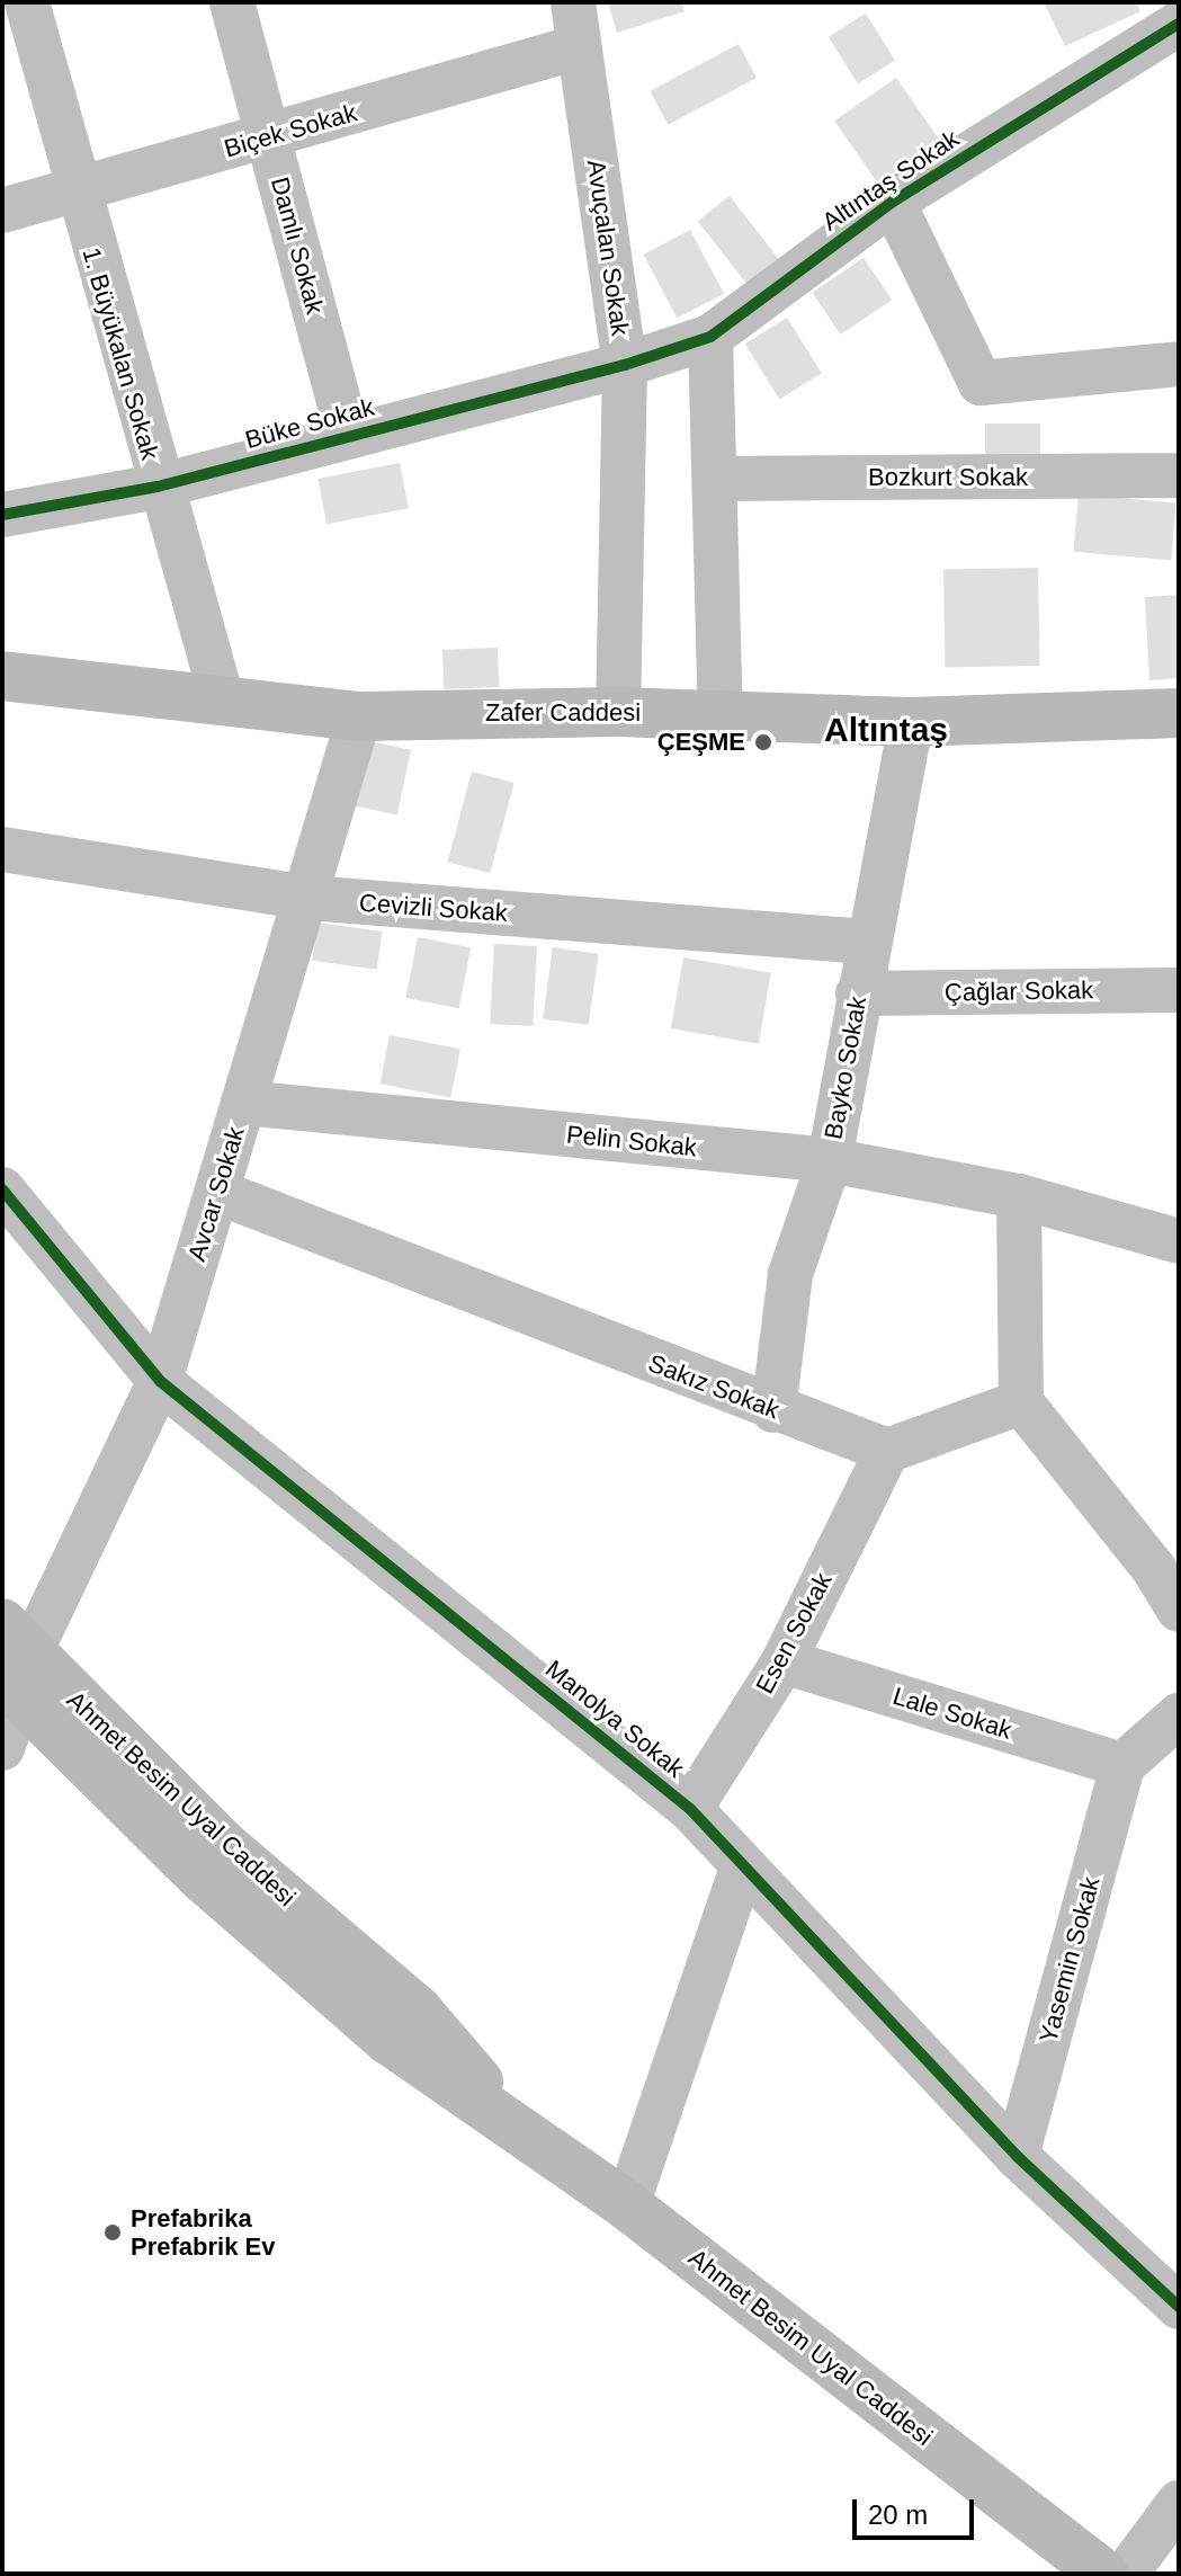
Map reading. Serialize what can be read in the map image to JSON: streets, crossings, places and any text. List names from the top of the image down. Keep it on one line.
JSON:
{"streets":{"street":["Biçek Sokak","Altıntaş Sokak","Damlı Sokak","Avuçalan Sokak","1. Büyükalan Sokak","Büke Sokak","Bozkurt Sokak","Zafer Caddesi","Cevizli Sokak","Çağlar Sokak","Bayko Sokak","Pelin Sokak","Avcar Sokak","Sakız Sokak","Esen Sokak","Lale Sokak","Manolya Sokak","Ahmet Besim Uyal Caddesi","Yasemin Sokak"]},"crossings":[["Biçek Sokak","Damlı Sokak"],["Biçek Sokak","Avuçalan Sokak"],["Biçek Sokak","1. Büyükalan Sokak"],["Altıntaş Sokak","Avuçalan Sokak"],["Altıntaş Sokak","Büke Sokak"],["Damlı Sokak","Büke Sokak"],["Avuçalan Sokak","Büke Sokak"],["Avuçalan Sokak","Zafer Caddesi"],["1. Büyükalan Sokak","Büke Sokak"],["1. Büyükalan Sokak","Zafer Caddesi"],["Zafer Caddesi","Bayko Sokak"],["Zafer Caddesi","Avcar Sokak"],["Cevizli Sokak","Bayko Sokak"],["Cevizli Sokak","Avcar Sokak"],["Çağlar Sokak","Bayko Sokak"],["Bayko Sokak","Pelin Sokak"],["Bayko Sokak","Sakız Sokak"],["Pelin Sokak","Avcar Sokak"],["Avcar Sokak","Sakız Sokak"],["Avcar Sokak","Manolya Sokak"],["Avcar Sokak","Ahmet Besim Uyal Caddesi"],["Sakız Sokak","Esen Sokak"],["Esen Sokak","Lale Sokak"],["Esen Sokak","Manolya Sokak"],["Lale Sokak","Yasemin Sokak"],["Manolya Sokak","Yasemin Sokak"]],"districts":["Altıntaş"],"places":["ÇEŞME","Prefabrika Prefabrik Ev"],"scale_bar":"20 m"}
